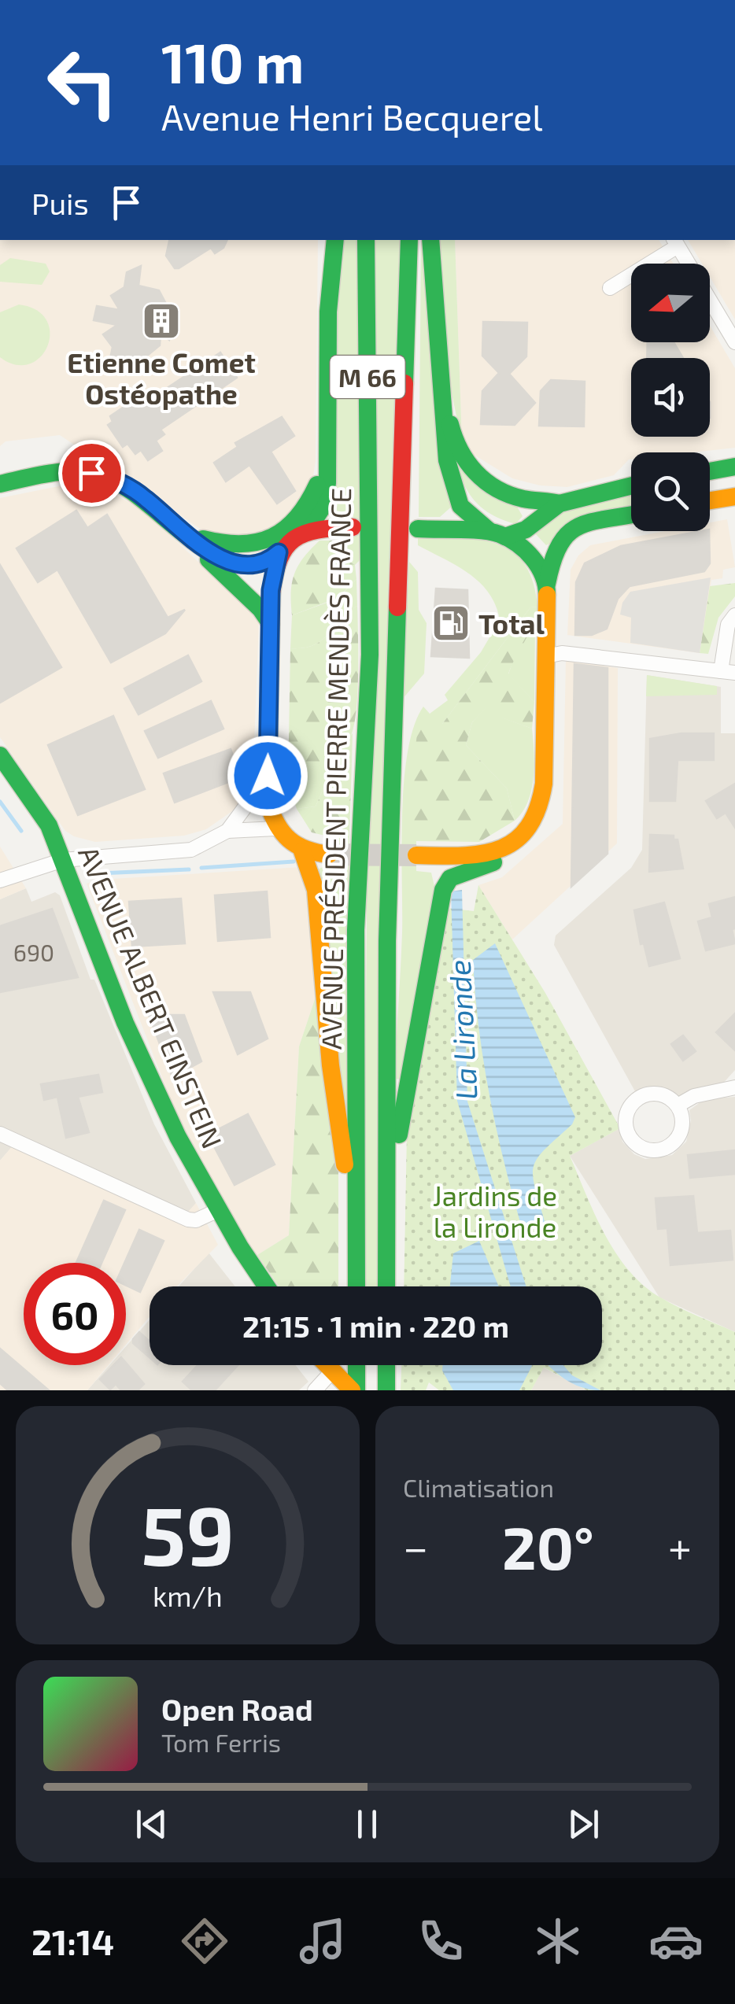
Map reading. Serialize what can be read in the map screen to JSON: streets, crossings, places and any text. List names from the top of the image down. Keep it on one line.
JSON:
{"streets":{"main road":["M 66","AVENUE PRÉSIDENT PIERRE MENDÈS FRANCE","AVENUE ALBERT EINSTEIN"]},"water":["La Lironde"],"parks":["Jardins de la Lironde"],"places":{"building":["Etienne Comet Ostéopathe"],"fuel station":["Total"]},"house_numbers":["690"],"north":"left","page":{"turn":["110 m","Avenue Henri Becquerel"],"then":"Puis","limit":"60","trip":"21:15 · 1 min · 220 m","tile":"Climatisation","heat":["−","20°","+"],"song":["Open Road","Tom Ferris"],"tabs":"21:14","gauge":["59","km/h"]}}
